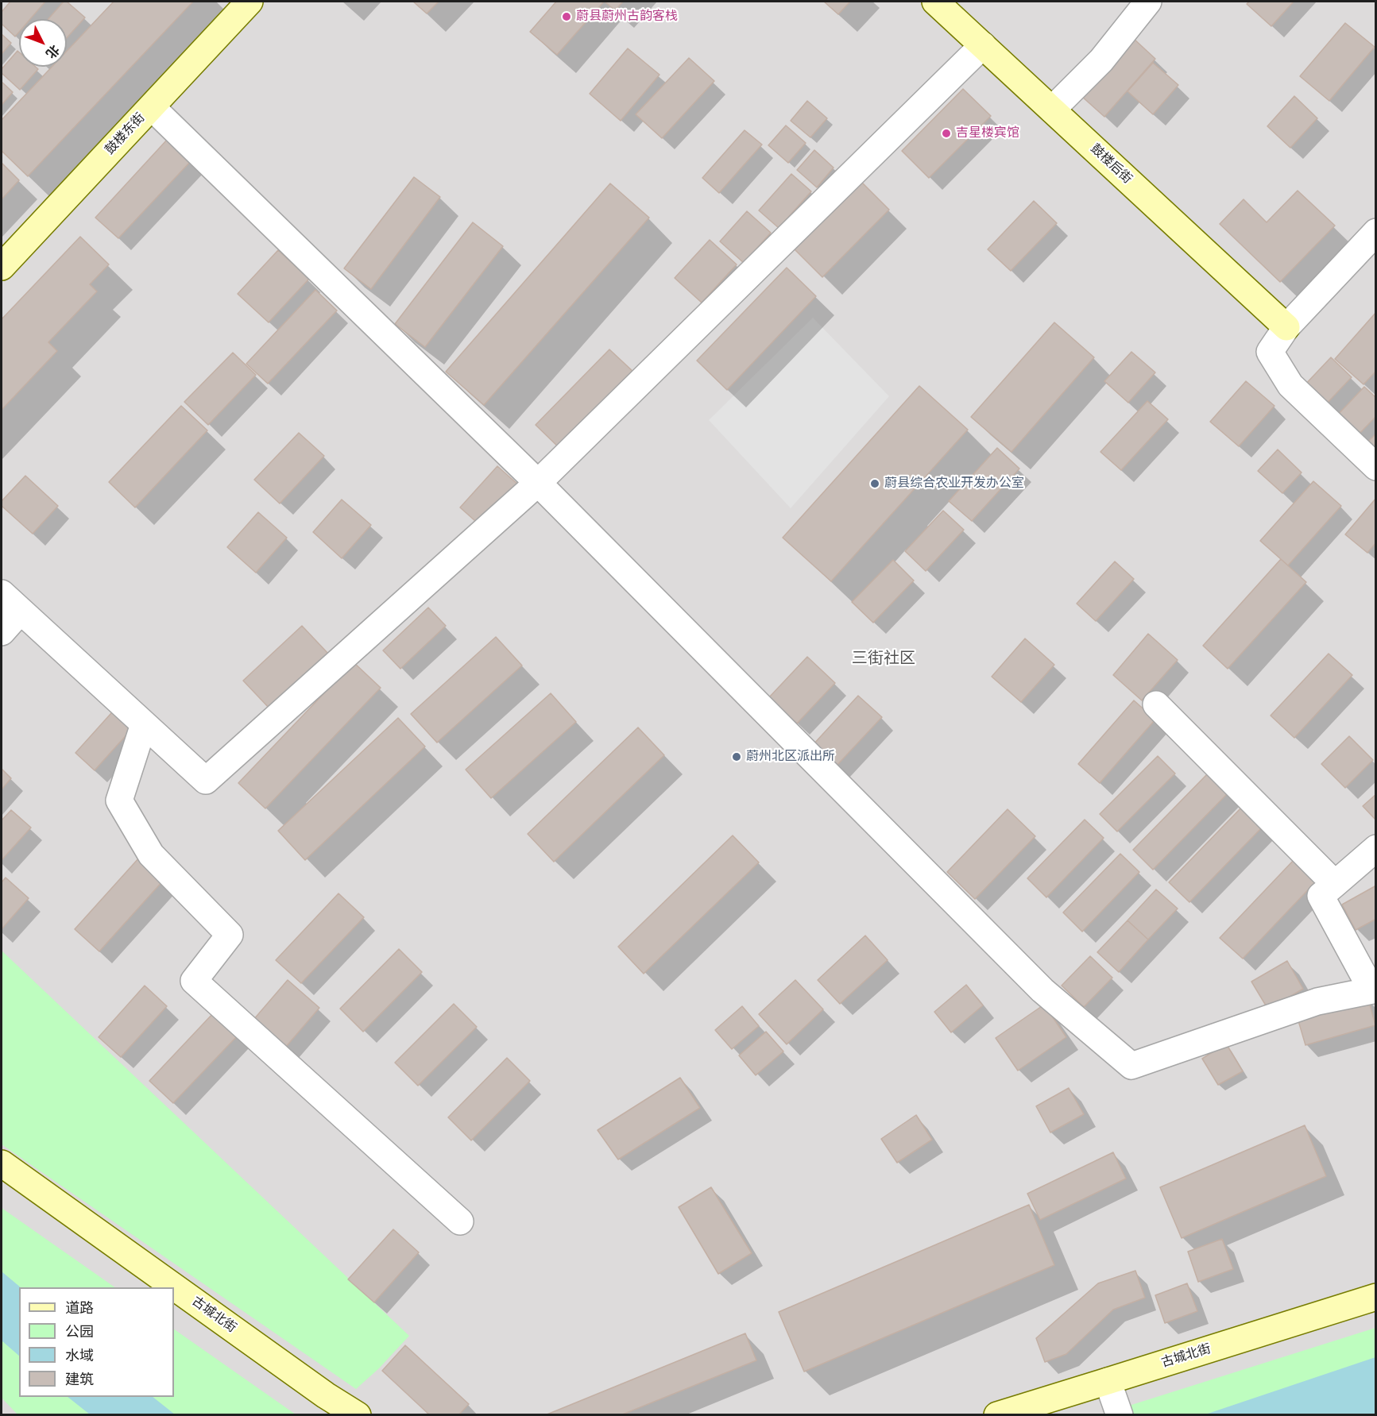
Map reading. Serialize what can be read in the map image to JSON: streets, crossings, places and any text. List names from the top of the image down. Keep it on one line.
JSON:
{"streets":{"main road":["鼓楼东街","鼓楼后街","古城北街"]},"districts":["三街社区"],"places":["蔚县蔚州古韵客栈","吉星楼宾馆","蔚县综合农业开发办公室","蔚州北区派出所"],"legend":["道路","公园","水域","建筑"],"north":"bottom right"}
